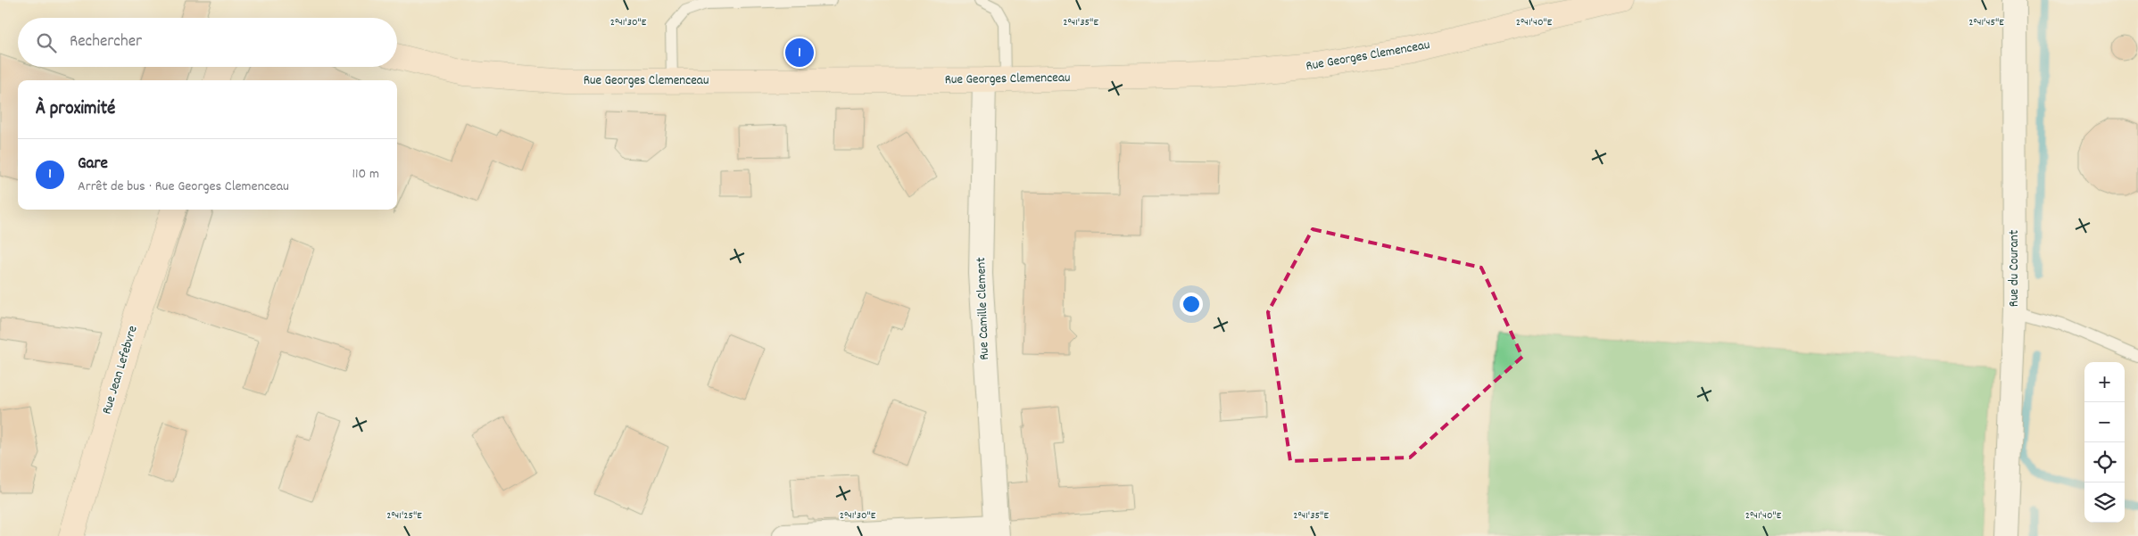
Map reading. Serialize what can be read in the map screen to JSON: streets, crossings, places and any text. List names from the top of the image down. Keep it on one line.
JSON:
{"streets":{"street":["Rue Georges Clemenceau","Rue du Courant","Rue Camille Clement","Rue Jean Lefebvre"]},"crossings":[["Rue Georges Clemenceau","Rue Camille Clement"]],"page":{"search":"Rechercher","pins":"1","heading":"À proximité","list":[{"mark":"1","name":"Gare","note":"Arrêt de bus · Rue Georges Clemenceau","value":"110 m"}],"map_buttons":["+","−"]},"coordinates":["2°41'30\"E","2°41'35\"E","2°41'40\"E","2°41'45\"E","2°41'25\"E"]}
